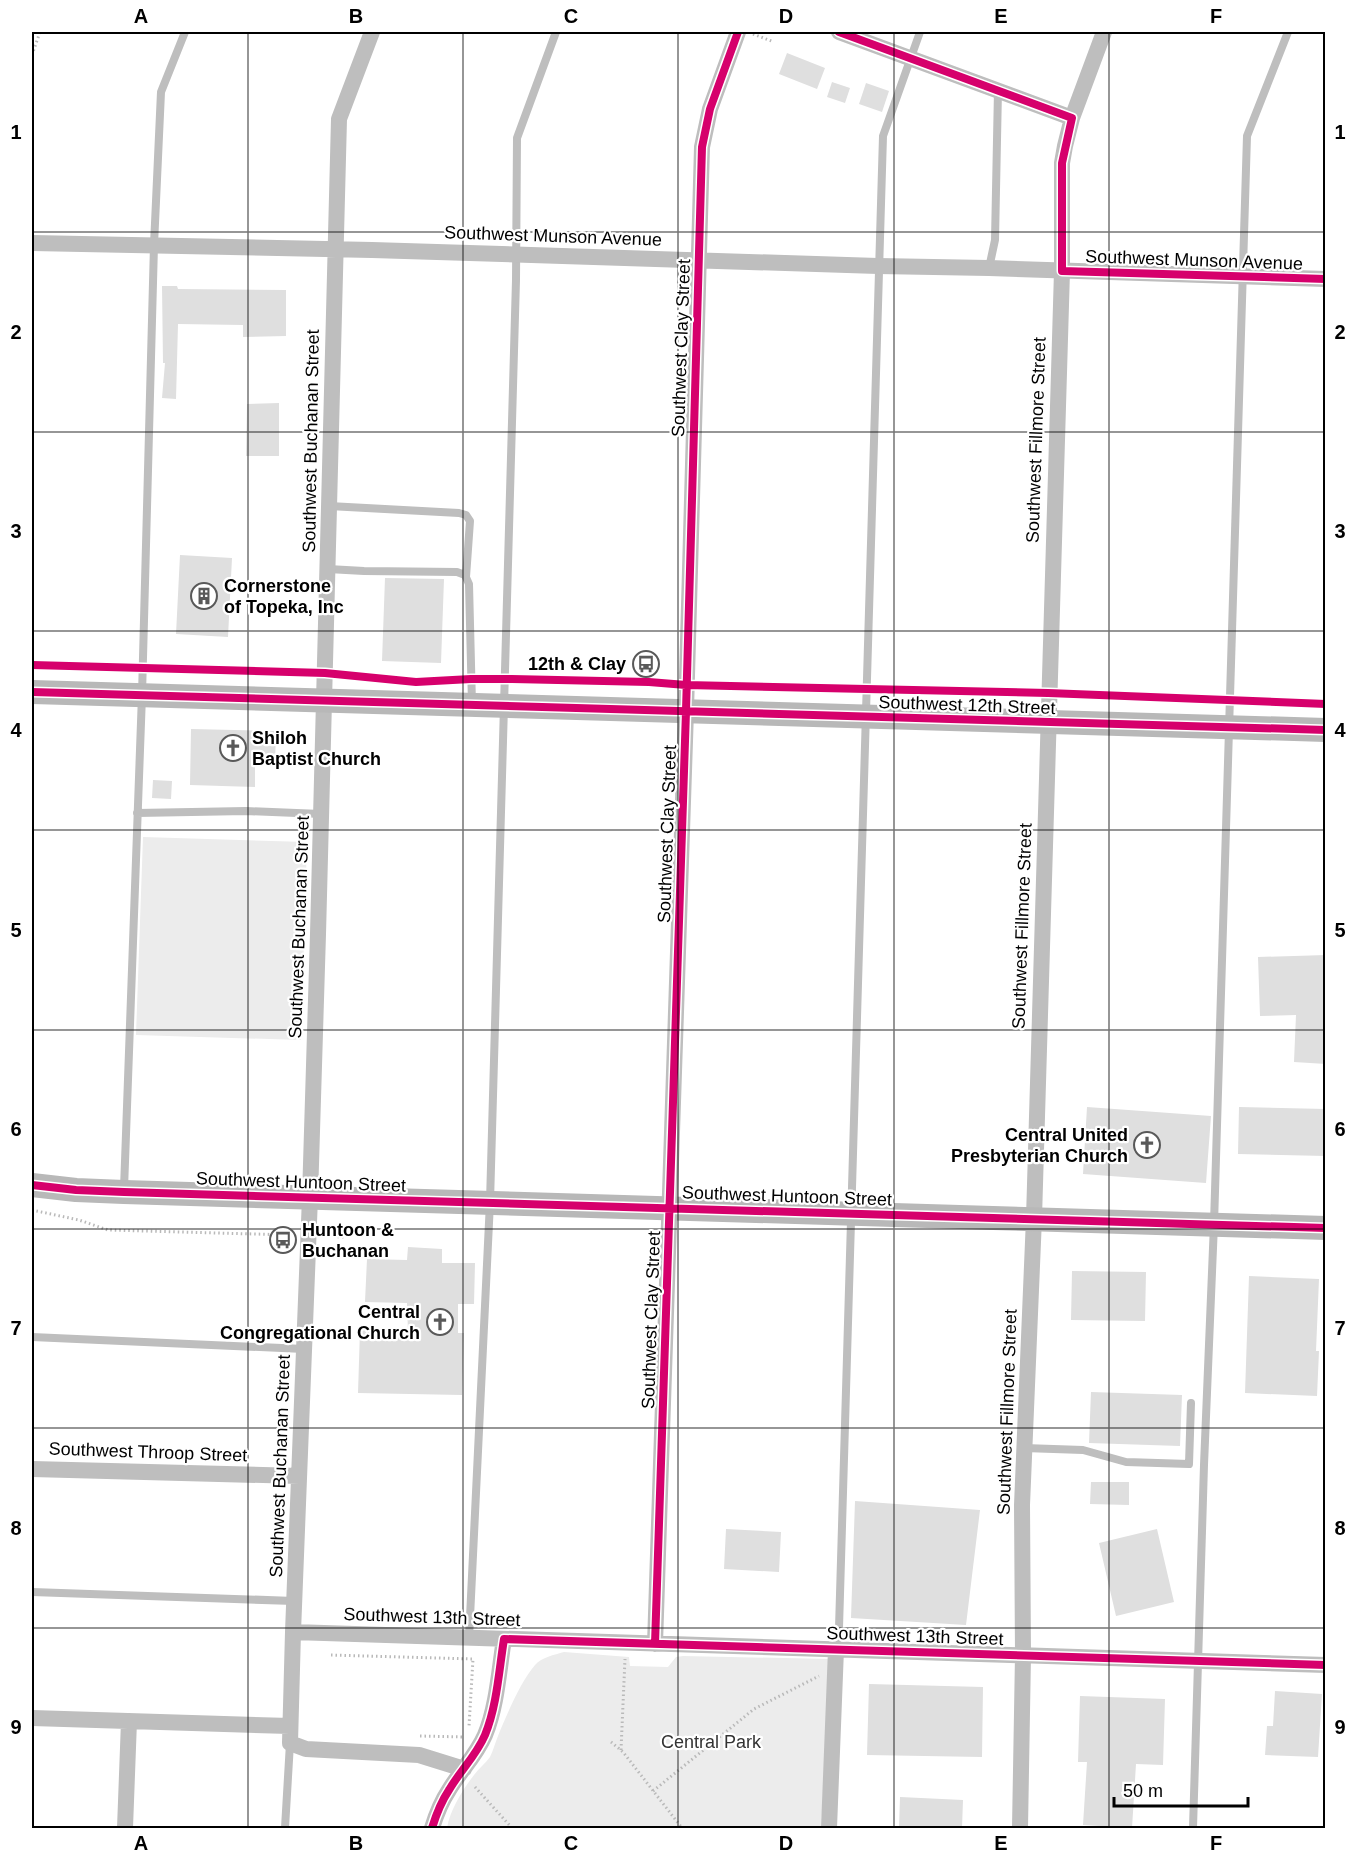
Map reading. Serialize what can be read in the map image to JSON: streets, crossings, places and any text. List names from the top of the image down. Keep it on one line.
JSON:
{"streets":{"main road":["Southwest 12th Street","Southwest Huntoon Street"],"street":["Southwest Munson Avenue","Southwest Clay Street","Southwest Fillmore Street","Southwest Buchanan Street","Southwest Throop Street","Southwest 13th Street"]},"crossings":[["Southwest Munson Avenue","Southwest Clay Street"],["Southwest Munson Avenue","Southwest Fillmore Street"],["Southwest Munson Avenue","Southwest Buchanan Street"],["Southwest Clay Street","Southwest 12th Street"],["Southwest Clay Street","Southwest Huntoon Street"],["Southwest Clay Street","Southwest 13th Street"],["Southwest Fillmore Street","Southwest 12th Street"],["Southwest Fillmore Street","Southwest Huntoon Street"],["Southwest Fillmore Street","Southwest 13th Street"],["Southwest Buchanan Street","Southwest 12th Street"],["Southwest Buchanan Street","Southwest Huntoon Street"],["Southwest Buchanan Street","Southwest Throop Street"],["Southwest Buchanan Street","Southwest 13th Street"]],"parks":["Central Park"],"places":{"building":["Cornerstone of Topeka, Inc"],"bus stop":["12th & Clay","Huntoon & Buchanan"],"church":["Shiloh Baptist Church","Central United Presbyterian Church","Central Congregational Church"]},"scale_bar":"50 m","grid":{"columns":["A","B","C","D","E","F"],"rows":["1","2","3","4","5","6","7","8","9"]}}
